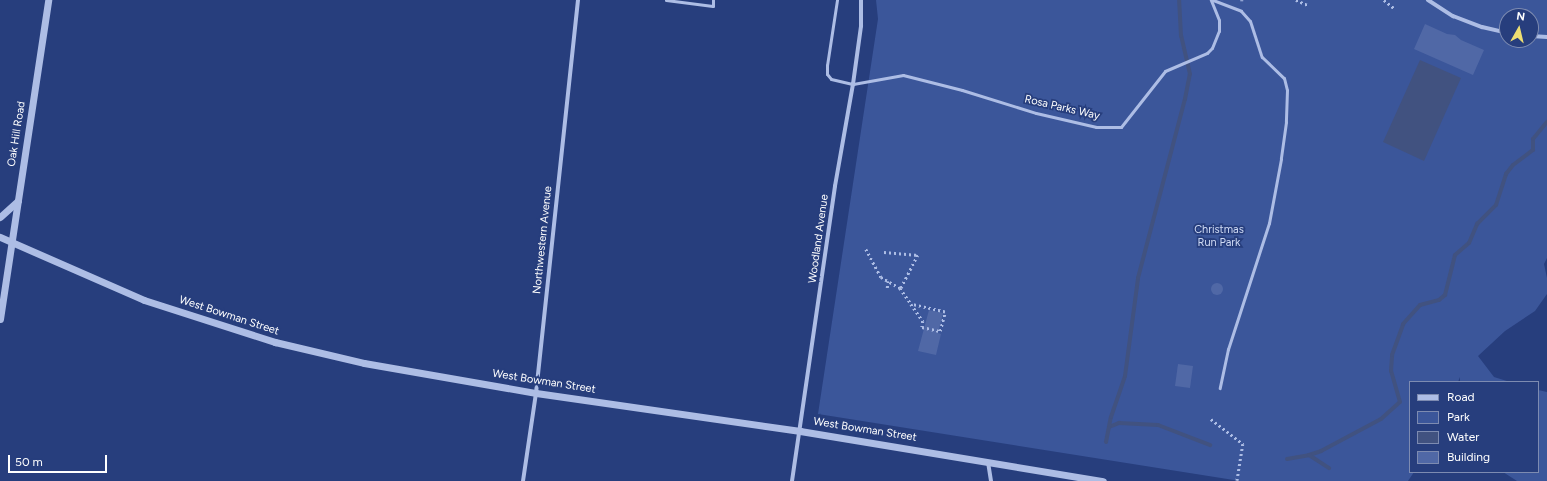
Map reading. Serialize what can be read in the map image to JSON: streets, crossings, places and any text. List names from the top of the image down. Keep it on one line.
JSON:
{"streets":{"street":["Oak Hill Road","Woodland Avenue","Northwestern Avenue","West Bowman Street"],"lane":["Rosa Parks Way"]},"crossings":[["Rosa Parks Way","Woodland Avenue"],["Oak Hill Road","West Bowman Street"],["Woodland Avenue","West Bowman Street"],["Northwestern Avenue","West Bowman Street"]],"parks":["Christmas Run Park"],"legend":["Road","Park","Water","Building"],"scale_bar":"50 m","north":"top"}
